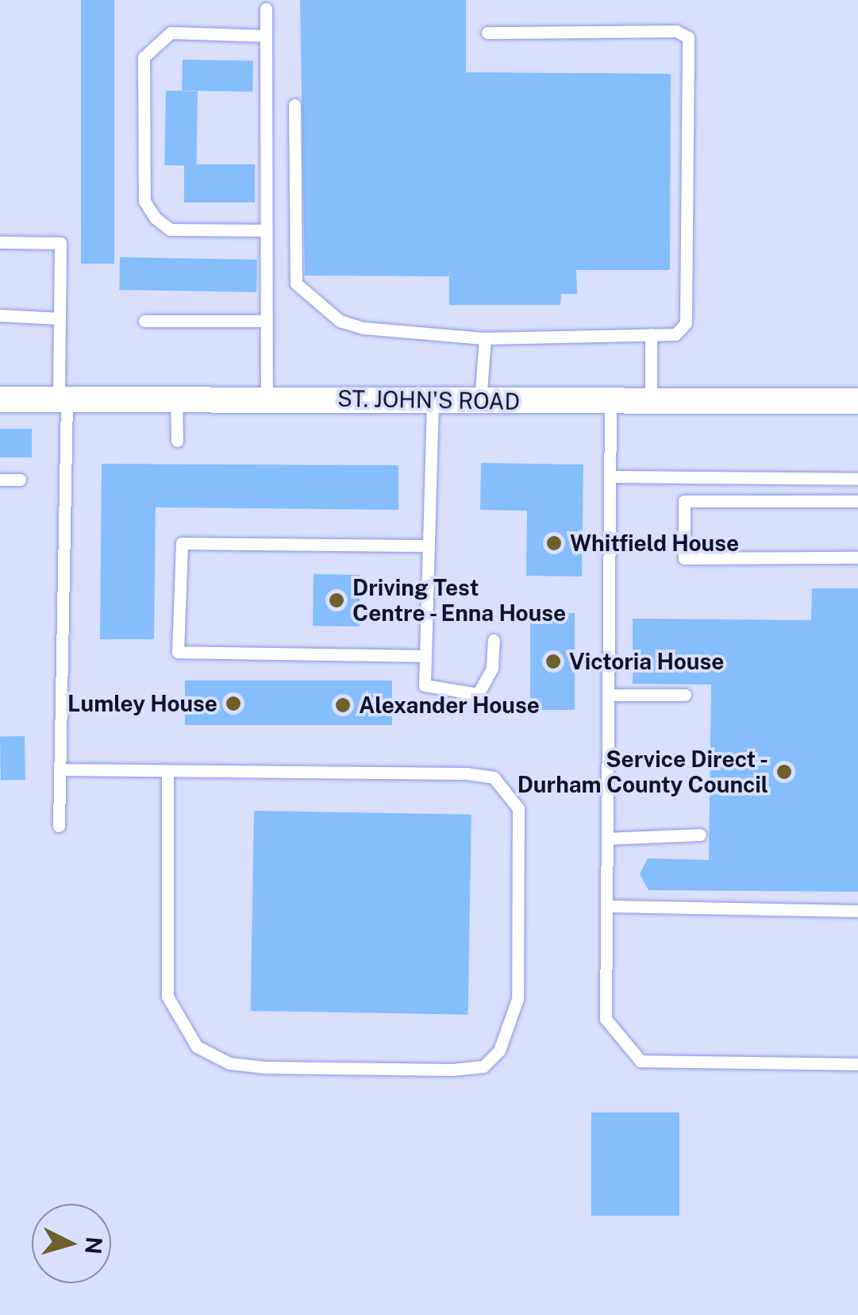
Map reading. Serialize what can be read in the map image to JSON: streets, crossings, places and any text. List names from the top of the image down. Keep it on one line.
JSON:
{"streets":{"street":["ST. JOHN'S ROAD"]},"places":["Whitfield House","Driving Test Centre - Enna House","Victoria House","Lumley House","Alexander House","Service Direct - Durham County Council"],"north":"right"}
